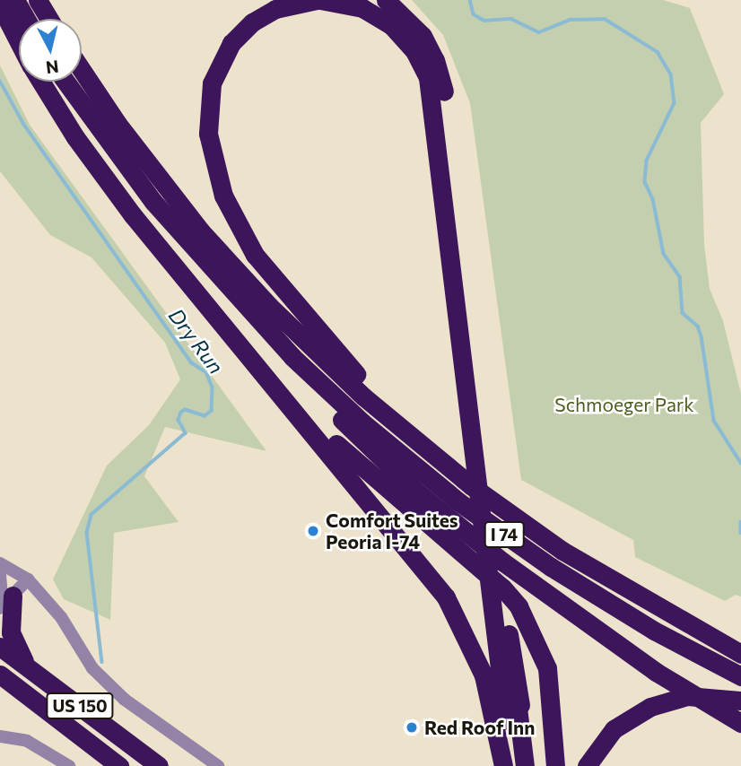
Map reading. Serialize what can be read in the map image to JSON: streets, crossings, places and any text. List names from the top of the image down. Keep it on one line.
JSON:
{"streets":{"highway":["I 74","US 150"]},"water":["Dry Run"],"parks":["Schmoeger Park"],"places":["Comfort Suites Peoria I-74","Red Roof Inn"],"north":"bottom"}
